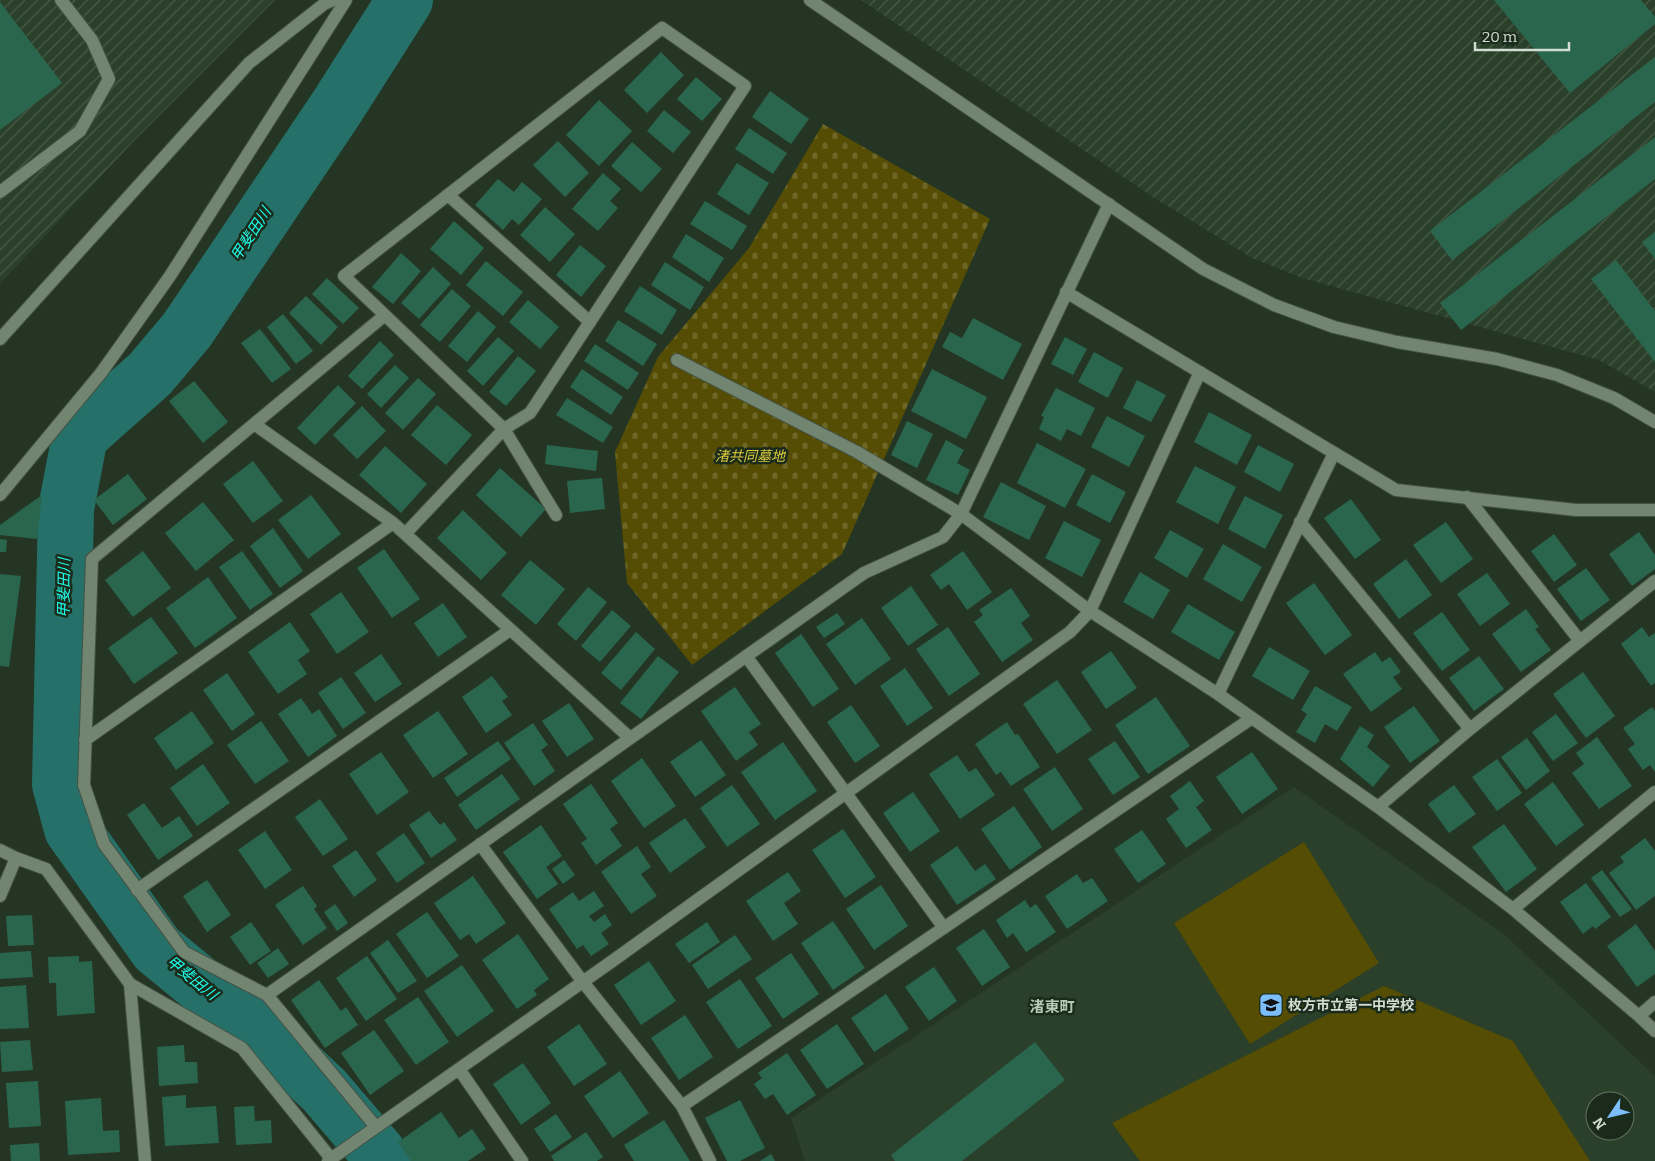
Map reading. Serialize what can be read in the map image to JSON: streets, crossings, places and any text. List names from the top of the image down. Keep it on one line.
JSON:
{"districts":["渚東町"],"water":["甲斐田川"],"parks":["渚共同墓地"],"places":{"school or university":["枚方市立第一中学校"]},"scale_bar":"20 m","north":"bottom left"}
